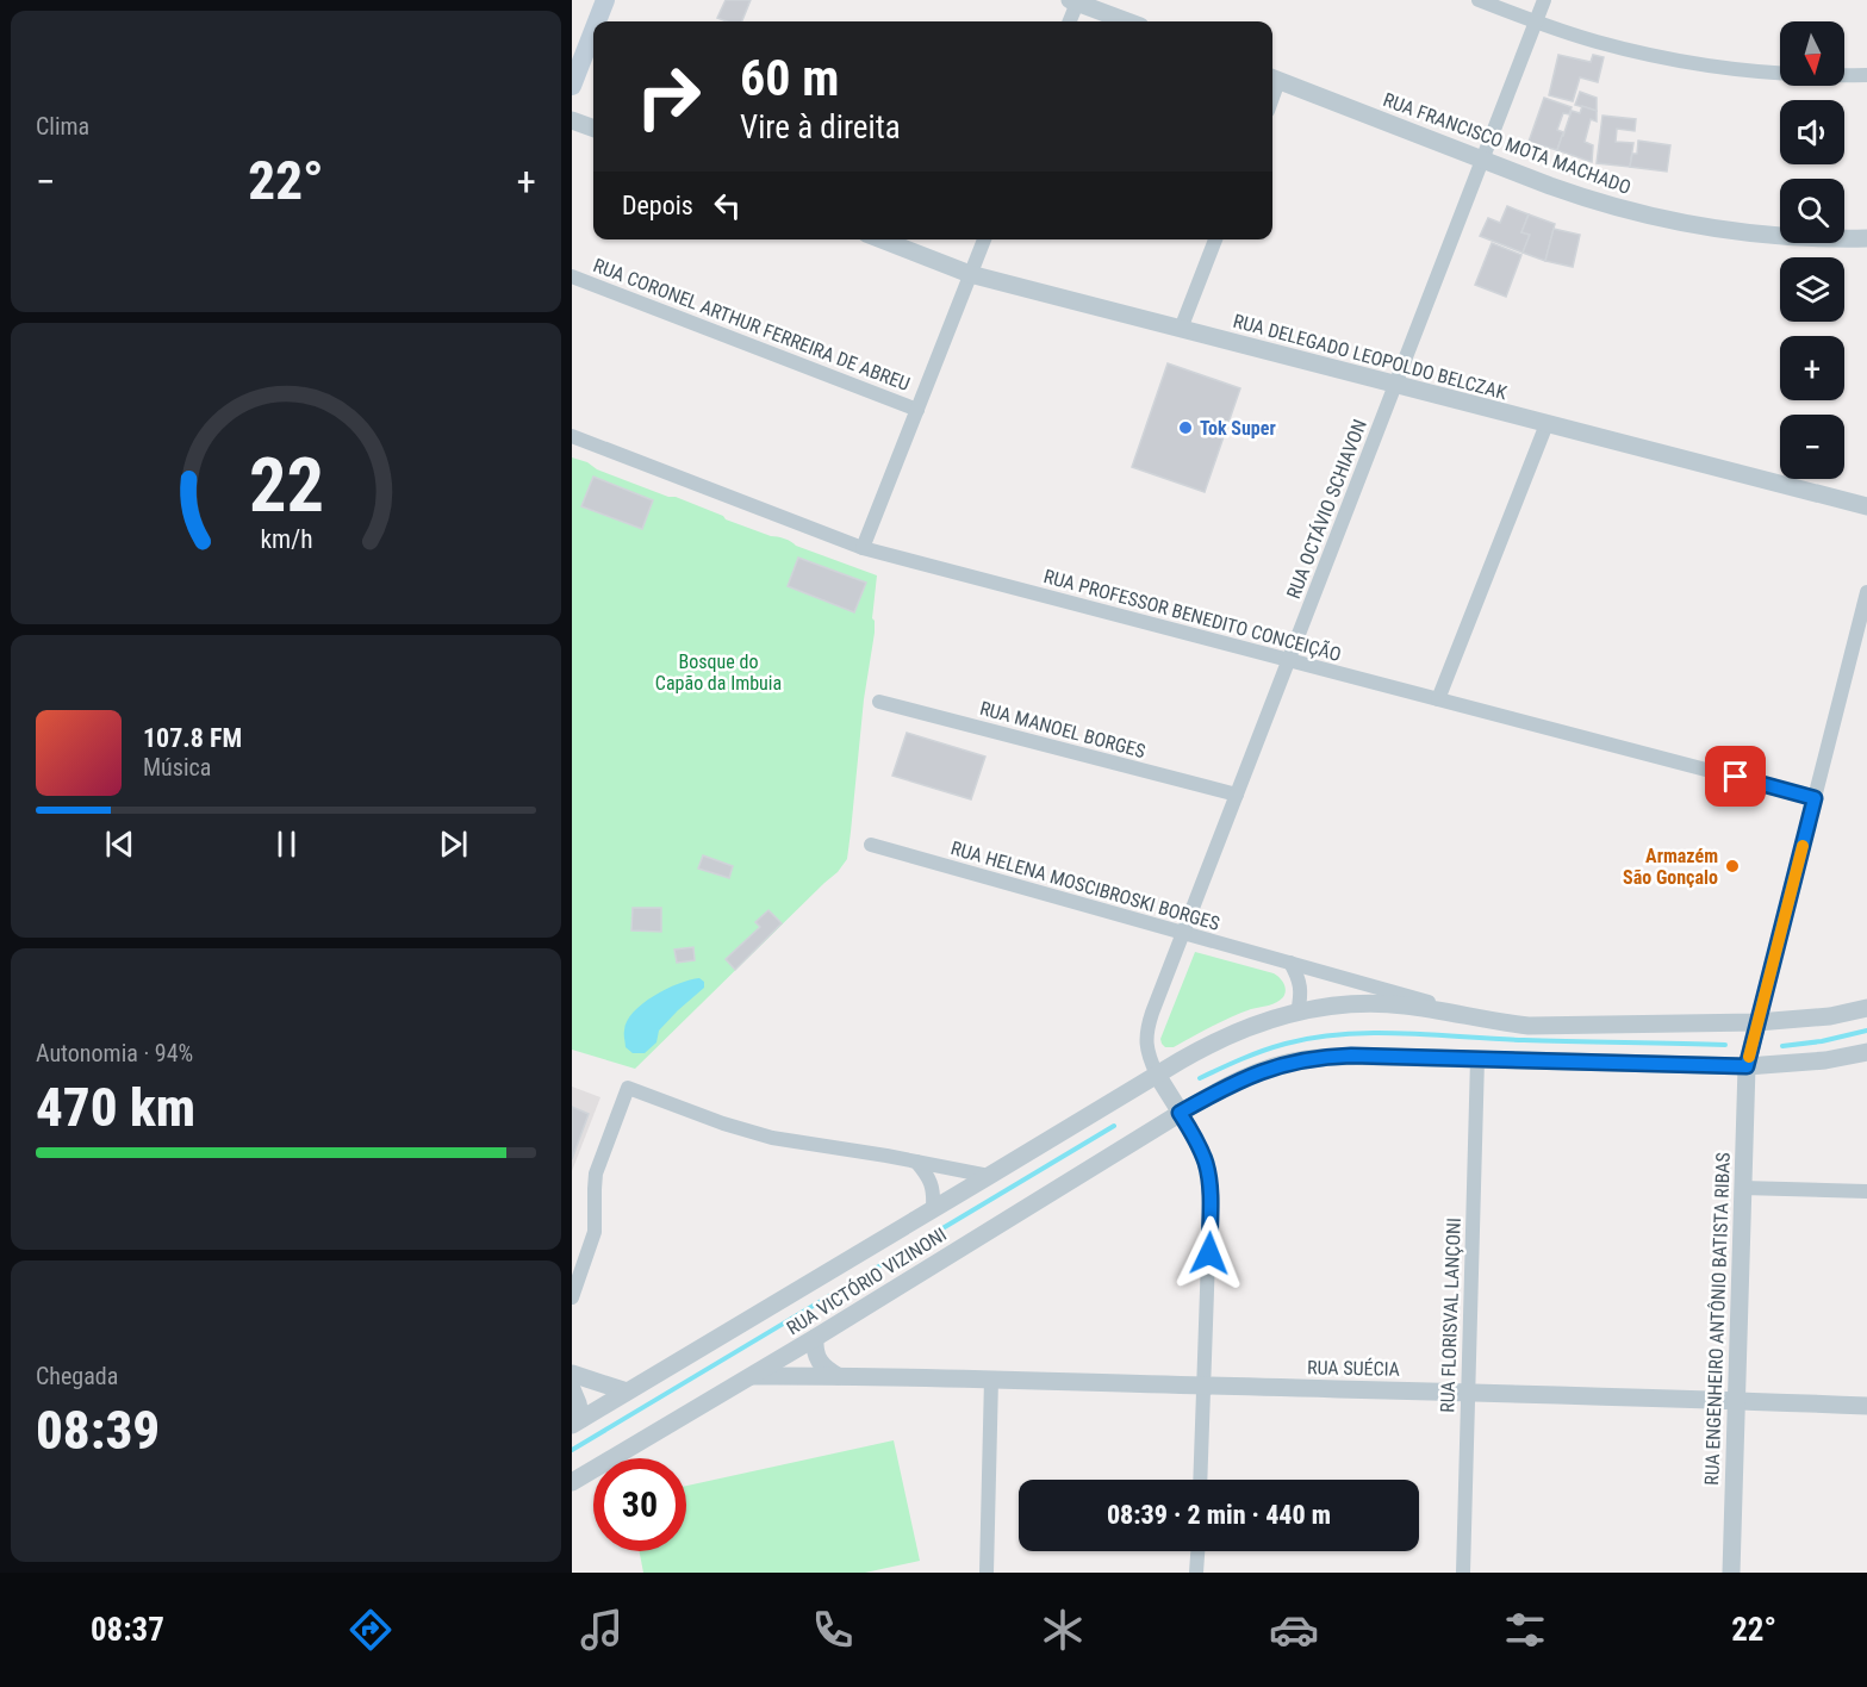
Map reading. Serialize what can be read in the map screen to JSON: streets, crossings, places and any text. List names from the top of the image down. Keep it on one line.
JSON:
{"streets":{"street":["RUA FRANCISCO MOTA MACHADO","RUA CORONEL ARTHUR FERREIRA DE ABREU","RUA DELEGADO LEOPOLDO BELCZAK","RUA OCTÁVIO SCHIAVON","RUA PROFESSOR BENEDITO CONCEIÇÃO","RUA MANOEL BORGES","RUA HELENA MOSCIBROSKI BORGES","RUA VICTÓRIO VIZINONI","RUA FLORISVAL LANÇONI","RUA ENGENHEIRO ANTÔNIO BATISTA RIBAS","RUA SUÉCIA"]},"crossings":[["RUA FRANCISCO MOTA MACHADO","RUA OCTÁVIO SCHIAVON"],["RUA DELEGADO LEOPOLDO BELCZAK","RUA OCTÁVIO SCHIAVON"],["RUA OCTÁVIO SCHIAVON","RUA PROFESSOR BENEDITO CONCEIÇÃO"],["RUA OCTÁVIO SCHIAVON","RUA MANOEL BORGES"],["RUA OCTÁVIO SCHIAVON","RUA HELENA MOSCIBROSKI BORGES"],["RUA OCTÁVIO SCHIAVON","RUA VICTÓRIO VIZINONI"],["RUA HELENA MOSCIBROSKI BORGES","RUA VICTÓRIO VIZINONI"],["RUA VICTÓRIO VIZINONI","RUA FLORISVAL LANÇONI"],["RUA VICTÓRIO VIZINONI","RUA ENGENHEIRO ANTÔNIO BATISTA RIBAS"],["RUA VICTÓRIO VIZINONI","RUA SUÉCIA"],["RUA FLORISVAL LANÇONI","RUA SUÉCIA"],["RUA ENGENHEIRO ANTÔNIO BATISTA RIBAS","RUA SUÉCIA"]],"parks":["Bosque do Capão da Imbuia"],"places":["Tok Super","Armazém São Gonçalo"],"north":"bottom","page":{"tile":["Clima",["Autonomia · 94%","470 km"],["Chegada","08:39"]],"map_buttons":["+","−"],"turn":["60 m","Vire à direita"],"heat":["−","22°","+"],"then":"Depois","song":["107.8 FM","Música"],"limit":"30","trip":"08:39 · 2 min · 440 m","tabs":["08:37","22°"],"gauge":["22","km/h"]}}
